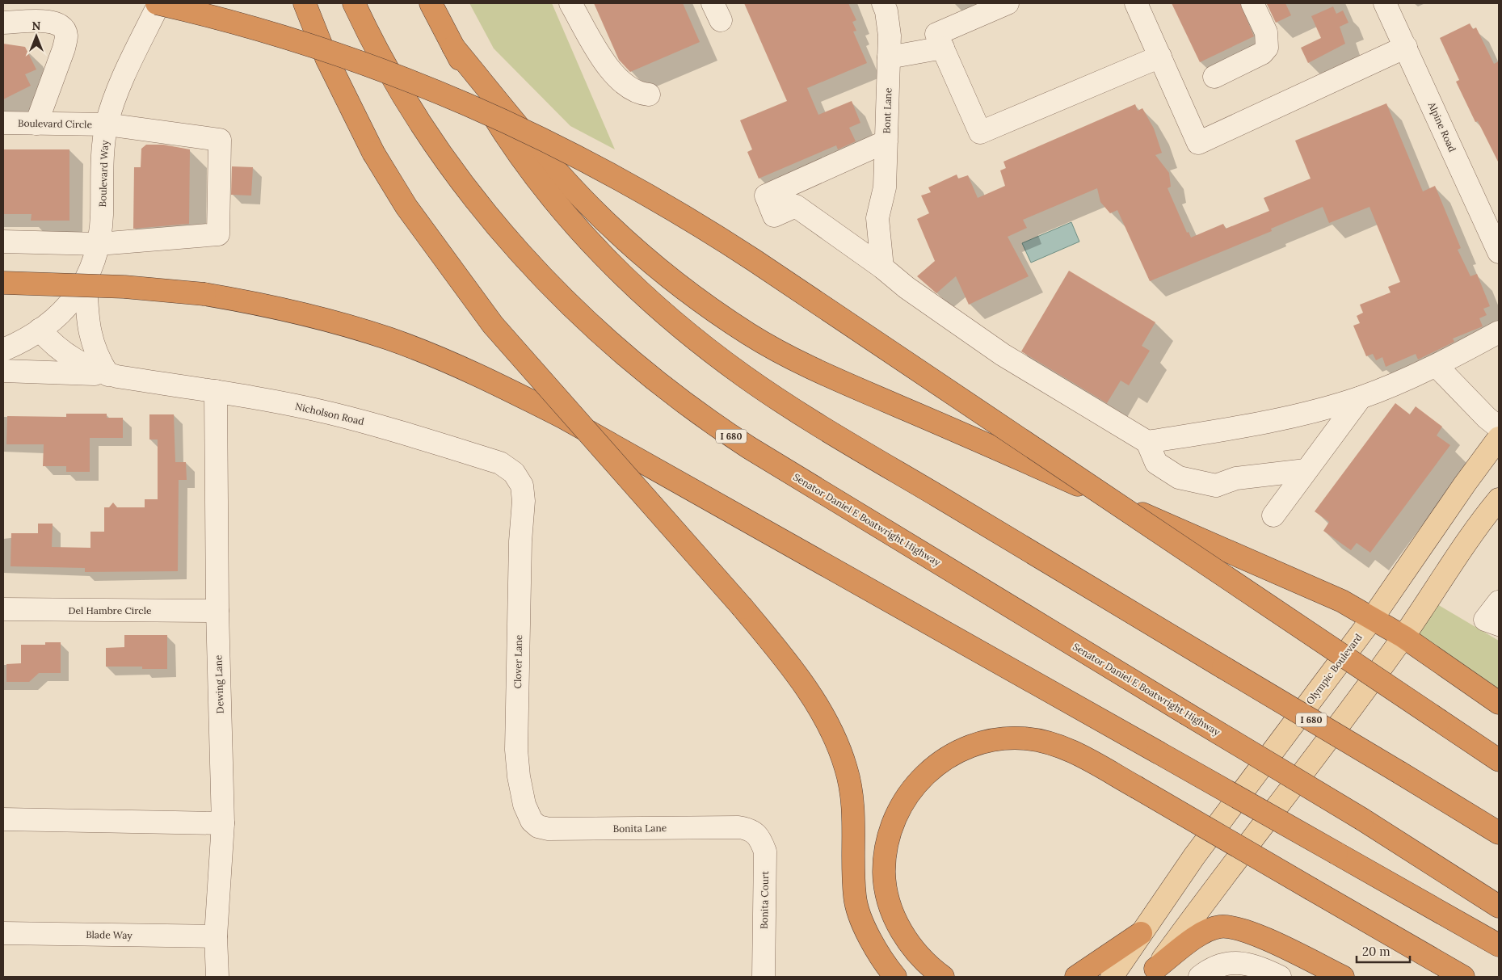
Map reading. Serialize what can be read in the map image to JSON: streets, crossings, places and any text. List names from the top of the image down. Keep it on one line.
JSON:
{"streets":{"highway":["I 680","Senator Daniel E Boatwright Highway"],"main road":["Olympic Boulevard"],"street":["Bont Lane","Boulevard Circle","Alpine Road","Boulevard Way","Nicholson Road","Del Hambre Circle","Clover Lane","Dewing Lane","Bonita Lane","Bonita Court","Blade Way"]},"crossings":[["Boulevard Circle","Boulevard Way"],["Boulevard Way","Nicholson Road"],["Nicholson Road","Clover Lane"],["Nicholson Road","Dewing Lane"],["Del Hambre Circle","Dewing Lane"],["Clover Lane","Bonita Lane"],["Dewing Lane","Blade Way"],["Bonita Lane","Bonita Court"]],"scale_bar":"20 m","north":"top"}
